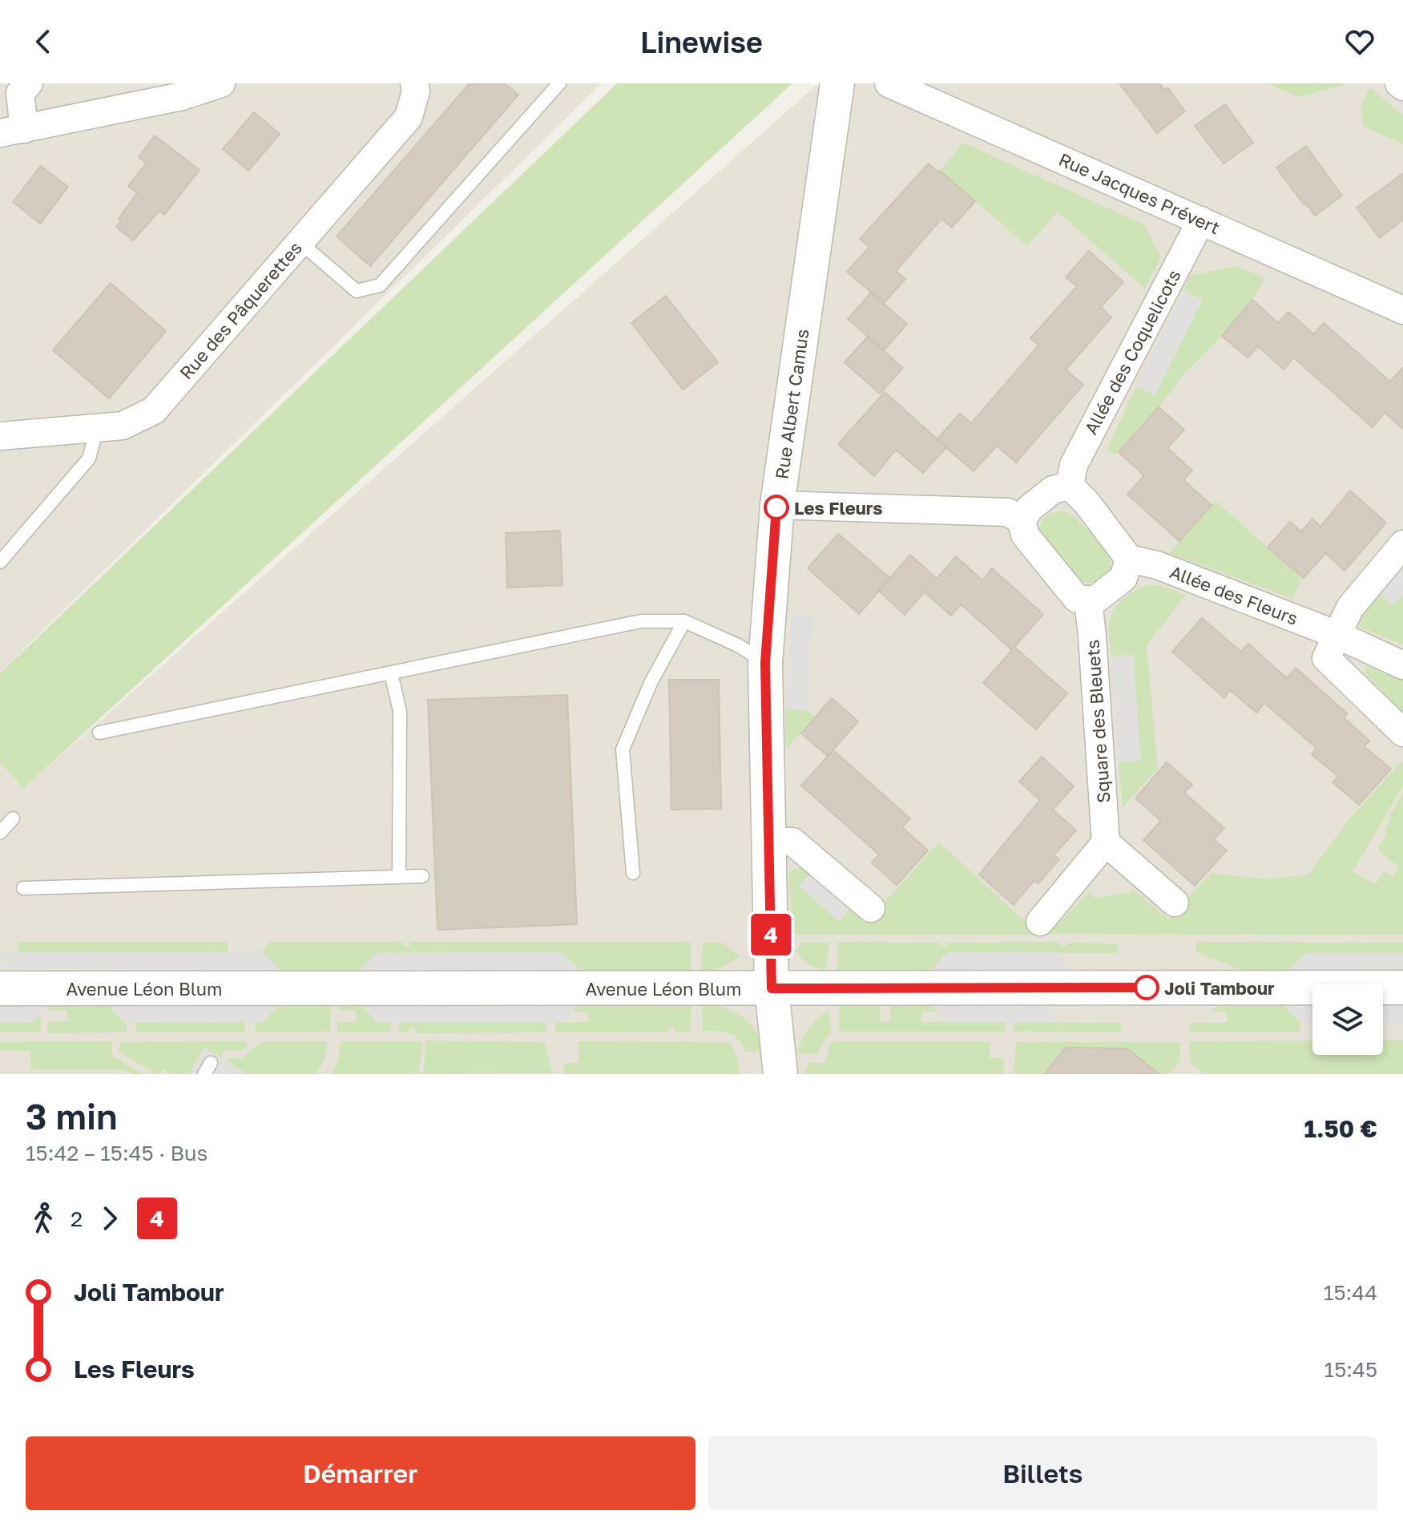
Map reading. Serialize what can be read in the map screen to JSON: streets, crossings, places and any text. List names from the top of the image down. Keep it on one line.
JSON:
{"streets":{"street":["Rue Jacques Prévert","Rue des Pâquerettes","Allée des Coquelicots","Rue Albert Camus","Allée des Fleurs","Square des Bleuets","Avenue Léon Blum"]},"crossings":[["Rue Jacques Prévert","Allée des Coquelicots"],["Rue Albert Camus","Avenue Léon Blum"]],"places":["Les Fleurs","Joli Tambour"],"lines":["bus line 4"],"page":{"header":"Linewise","on_map":"4","heading":["3 min","15:42 – 15:45 · Bus","1.50 €"],"legs":["2","4"],"list":[{"name":"Joli Tambour","value":"15:44"},{"name":"Les Fleurs","value":"15:45"}],"buttons":["Démarrer","Billets"]}}
